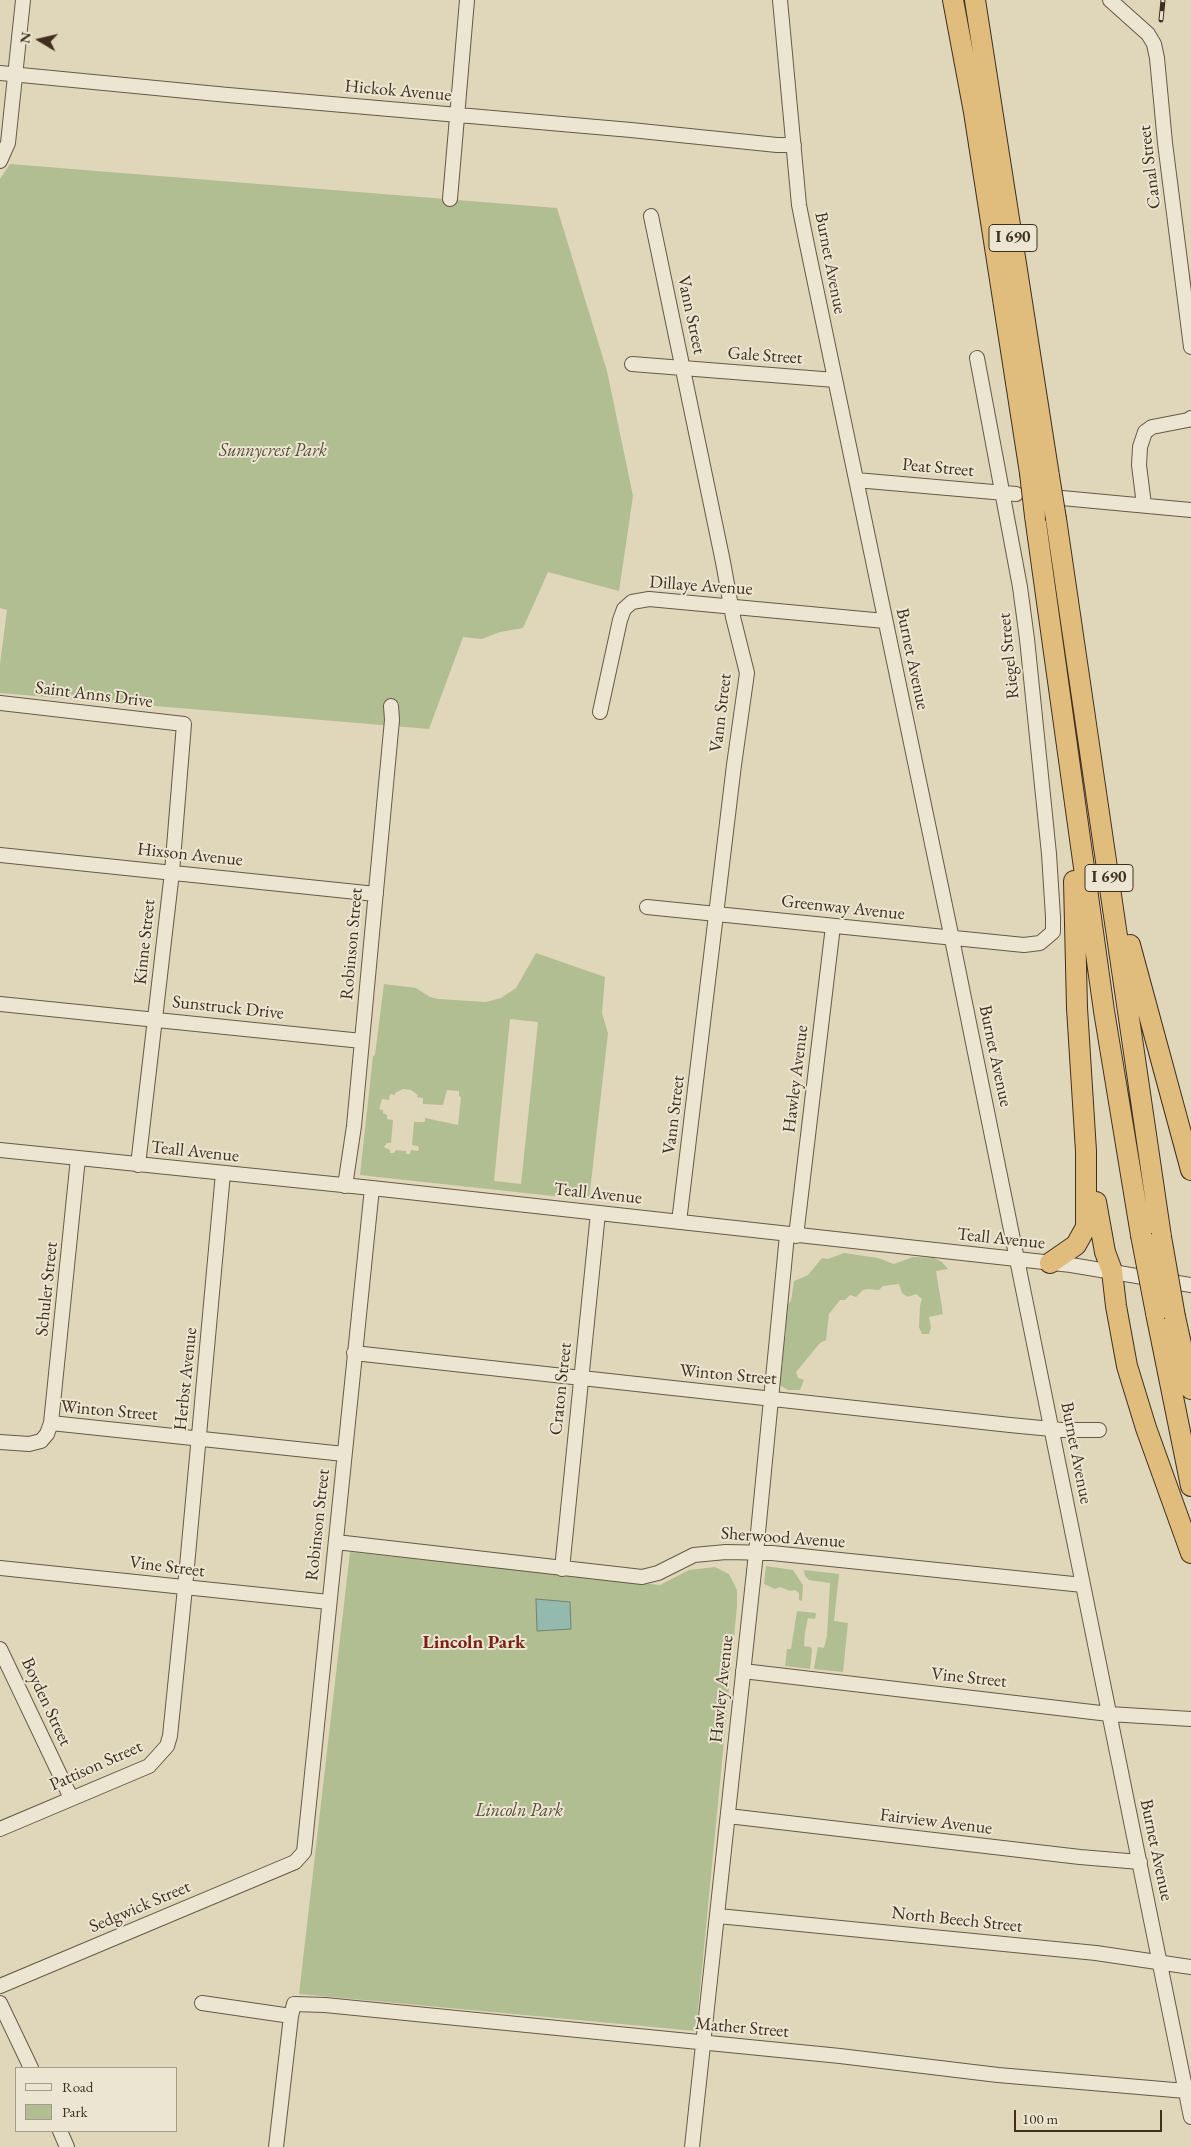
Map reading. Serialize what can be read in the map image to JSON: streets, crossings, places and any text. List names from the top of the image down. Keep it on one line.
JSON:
{"streets":{"highway":["I 690"],"street":["Hickok Avenue","Canal Street","Burnet Avenue","Vann Street","Gale Street","Peat Street","Dillaye Avenue","Riegel Street","Saint Anns Drive","Hixson Avenue","Greenway Avenue","Kinne Street","Robinson Street","Sunstruck Drive","Hawley Avenue","Teall Avenue","Schuler Street","Winton Street","Herbst Avenue","Craton Street","Sherwood Avenue","Vine Street","Boyden Street","Pattison Street","Fairview Avenue","Sedgwick Street","North Beech Street","Mather Street"]},"crossings":[["Hickok Avenue","Burnet Avenue"],["Burnet Avenue","Gale Street"],["Burnet Avenue","Peat Street"],["Burnet Avenue","Dillaye Avenue"],["Burnet Avenue","Greenway Avenue"],["Burnet Avenue","Teall Avenue"],["Burnet Avenue","Winton Street"],["Burnet Avenue","Sherwood Avenue"],["Burnet Avenue","Vine Street"],["Burnet Avenue","Fairview Avenue"],["Burnet Avenue","North Beech Street"],["Burnet Avenue","Mather Street"],["Vann Street","Gale Street"],["Vann Street","Dillaye Avenue"],["Vann Street","Greenway Avenue"],["Vann Street","Teall Avenue"],["Peat Street","Riegel Street"],["Riegel Street","Greenway Avenue"],["Saint Anns Drive","Kinne Street"],["Hixson Avenue","Kinne Street"],["Hixson Avenue","Robinson Street"],["Greenway Avenue","Hawley Avenue"],["Kinne Street","Sunstruck Drive"],["Kinne Street","Teall Avenue"],["Robinson Street","Sunstruck Drive"],["Robinson Street","Teall Avenue"],["Robinson Street","Winton Street"],["Robinson Street","Sherwood Avenue"],["Robinson Street","Vine Street"],["Robinson Street","Sedgwick Street"],["Hawley Avenue","Teall Avenue"],["Hawley Avenue","Winton Street"],["Hawley Avenue","Sherwood Avenue"],["Hawley Avenue","Vine Street"],["Hawley Avenue","Fairview Avenue"],["Hawley Avenue","North Beech Street"],["Hawley Avenue","Mather Street"],["Teall Avenue","Schuler Street"],["Teall Avenue","Herbst Avenue"],["Teall Avenue","Craton Street"],["Schuler Street","Winton Street"],["Winton Street","Herbst Avenue"],["Winton Street","Craton Street"],["Herbst Avenue","Vine Street"],["Herbst Avenue","Pattison Street"],["Craton Street","Sherwood Avenue"],["Vine Street","Pattison Street"],["Boyden Street","Pattison Street"]],"districts":["Lincoln Park"],"parks":["Sunnycrest Park","Lincoln Park"],"legend":["Road","Park"],"scale_bar":"100 m","north":"left"}
